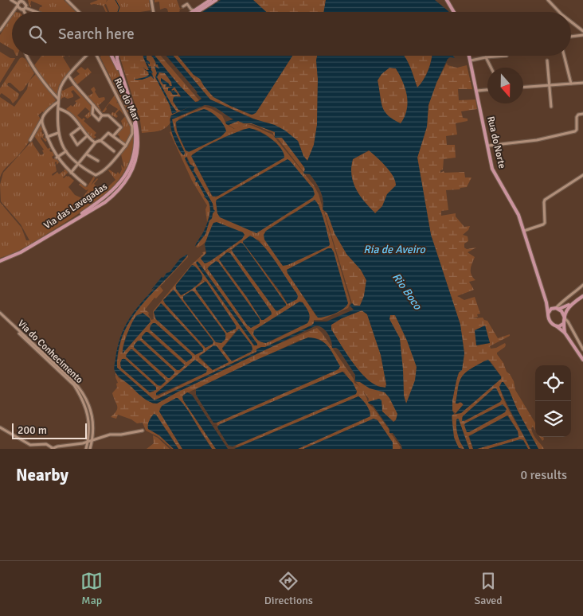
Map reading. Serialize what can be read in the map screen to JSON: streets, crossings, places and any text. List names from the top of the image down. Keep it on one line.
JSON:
{"streets":{"main road":["Rua do Norte","Via das Lavegadas"],"street":["Rua do Mar","Via do Conhecimento"]},"water":["Ria de Aveiro","Rio Boco"],"scale_bar":"200 m","north":"bottom","page":{"search":"Search here","scale":"200 m","heading":["Nearby","0 results"],"nav":["Map","Directions","Saved"]}}
